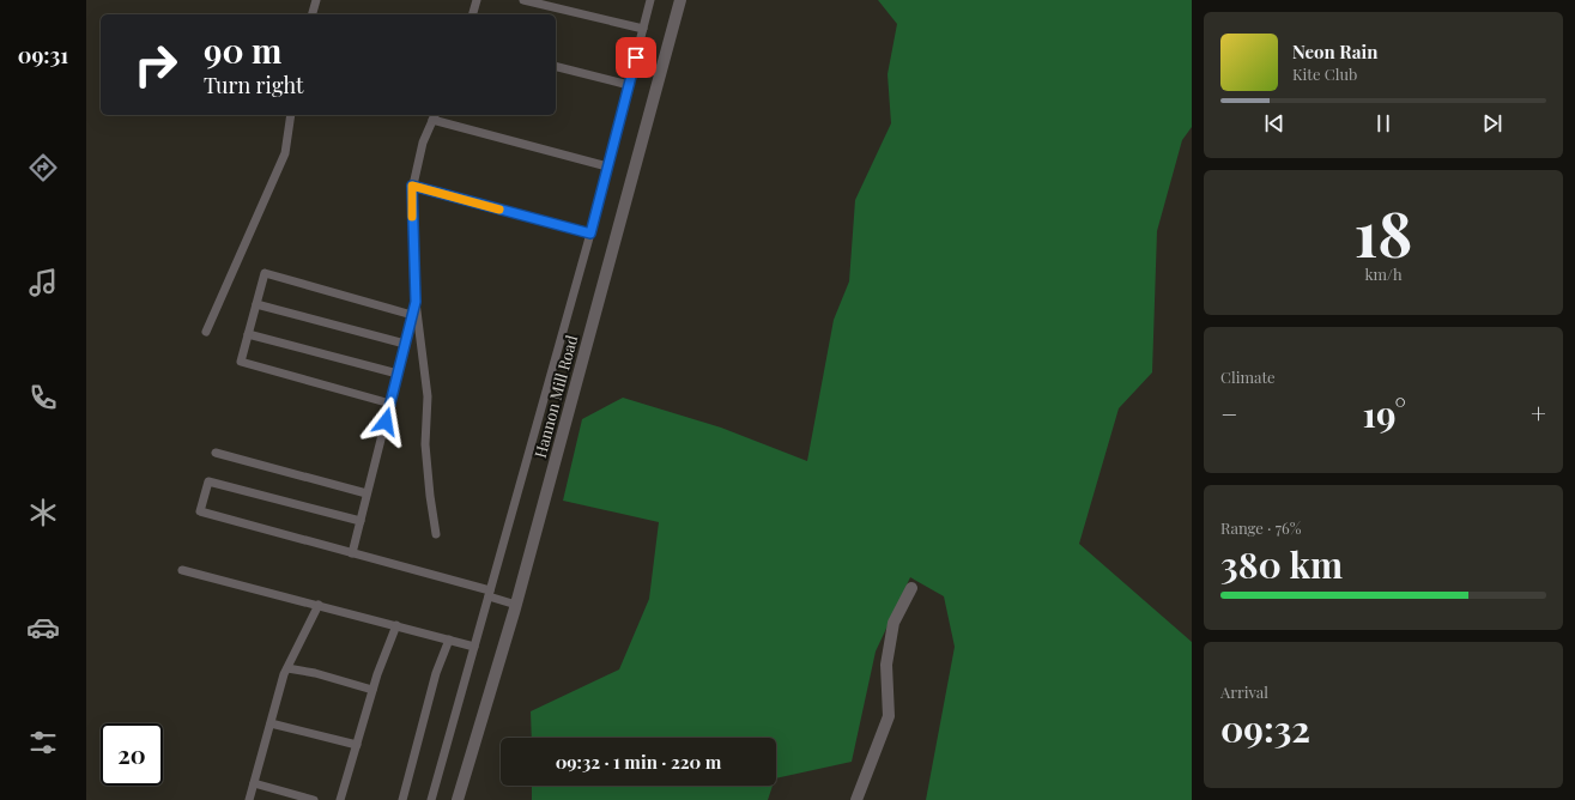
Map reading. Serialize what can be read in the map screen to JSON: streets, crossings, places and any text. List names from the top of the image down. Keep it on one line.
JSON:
{"streets":{"street":["Hannon Mill Road"]},"page":{"tabs":"09:31","turn":["90 m","Turn right"],"song":["Neon Rain","Kite Club"],"tile":[["18","km/h"],"Climate",["Range · 76%","380 km"],["Arrival","09:32"]],"heat":["−","19°","+"],"limit":"20","trip":"09:32 · 1 min · 220 m"}}
